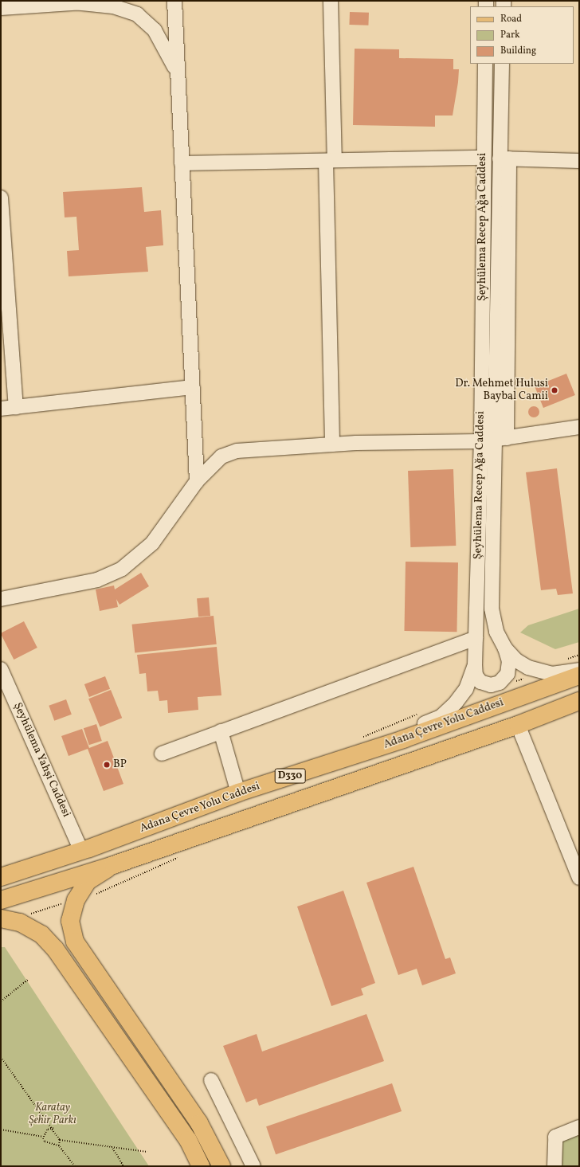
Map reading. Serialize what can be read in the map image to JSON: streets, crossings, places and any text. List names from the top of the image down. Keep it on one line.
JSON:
{"streets":{"main road":["Adana Çevre Yolu Caddesi","D330"],"street":["Şeyhülema Recep Ağa Caddesi","Şeyhülema Yahşi Caddesi"]},"crossings":[["Şeyhülema Recep Ağa Caddesi","Adana Çevre Yolu Caddesi"],["Adana Çevre Yolu Caddesi","Şeyhülema Yahşi Caddesi"]],"parks":["Karatay Şehir Parkı"],"places":["Dr. Mehmet Hulusi Baybal Camii","BP"],"legend":["Road","Park","Building"]}
